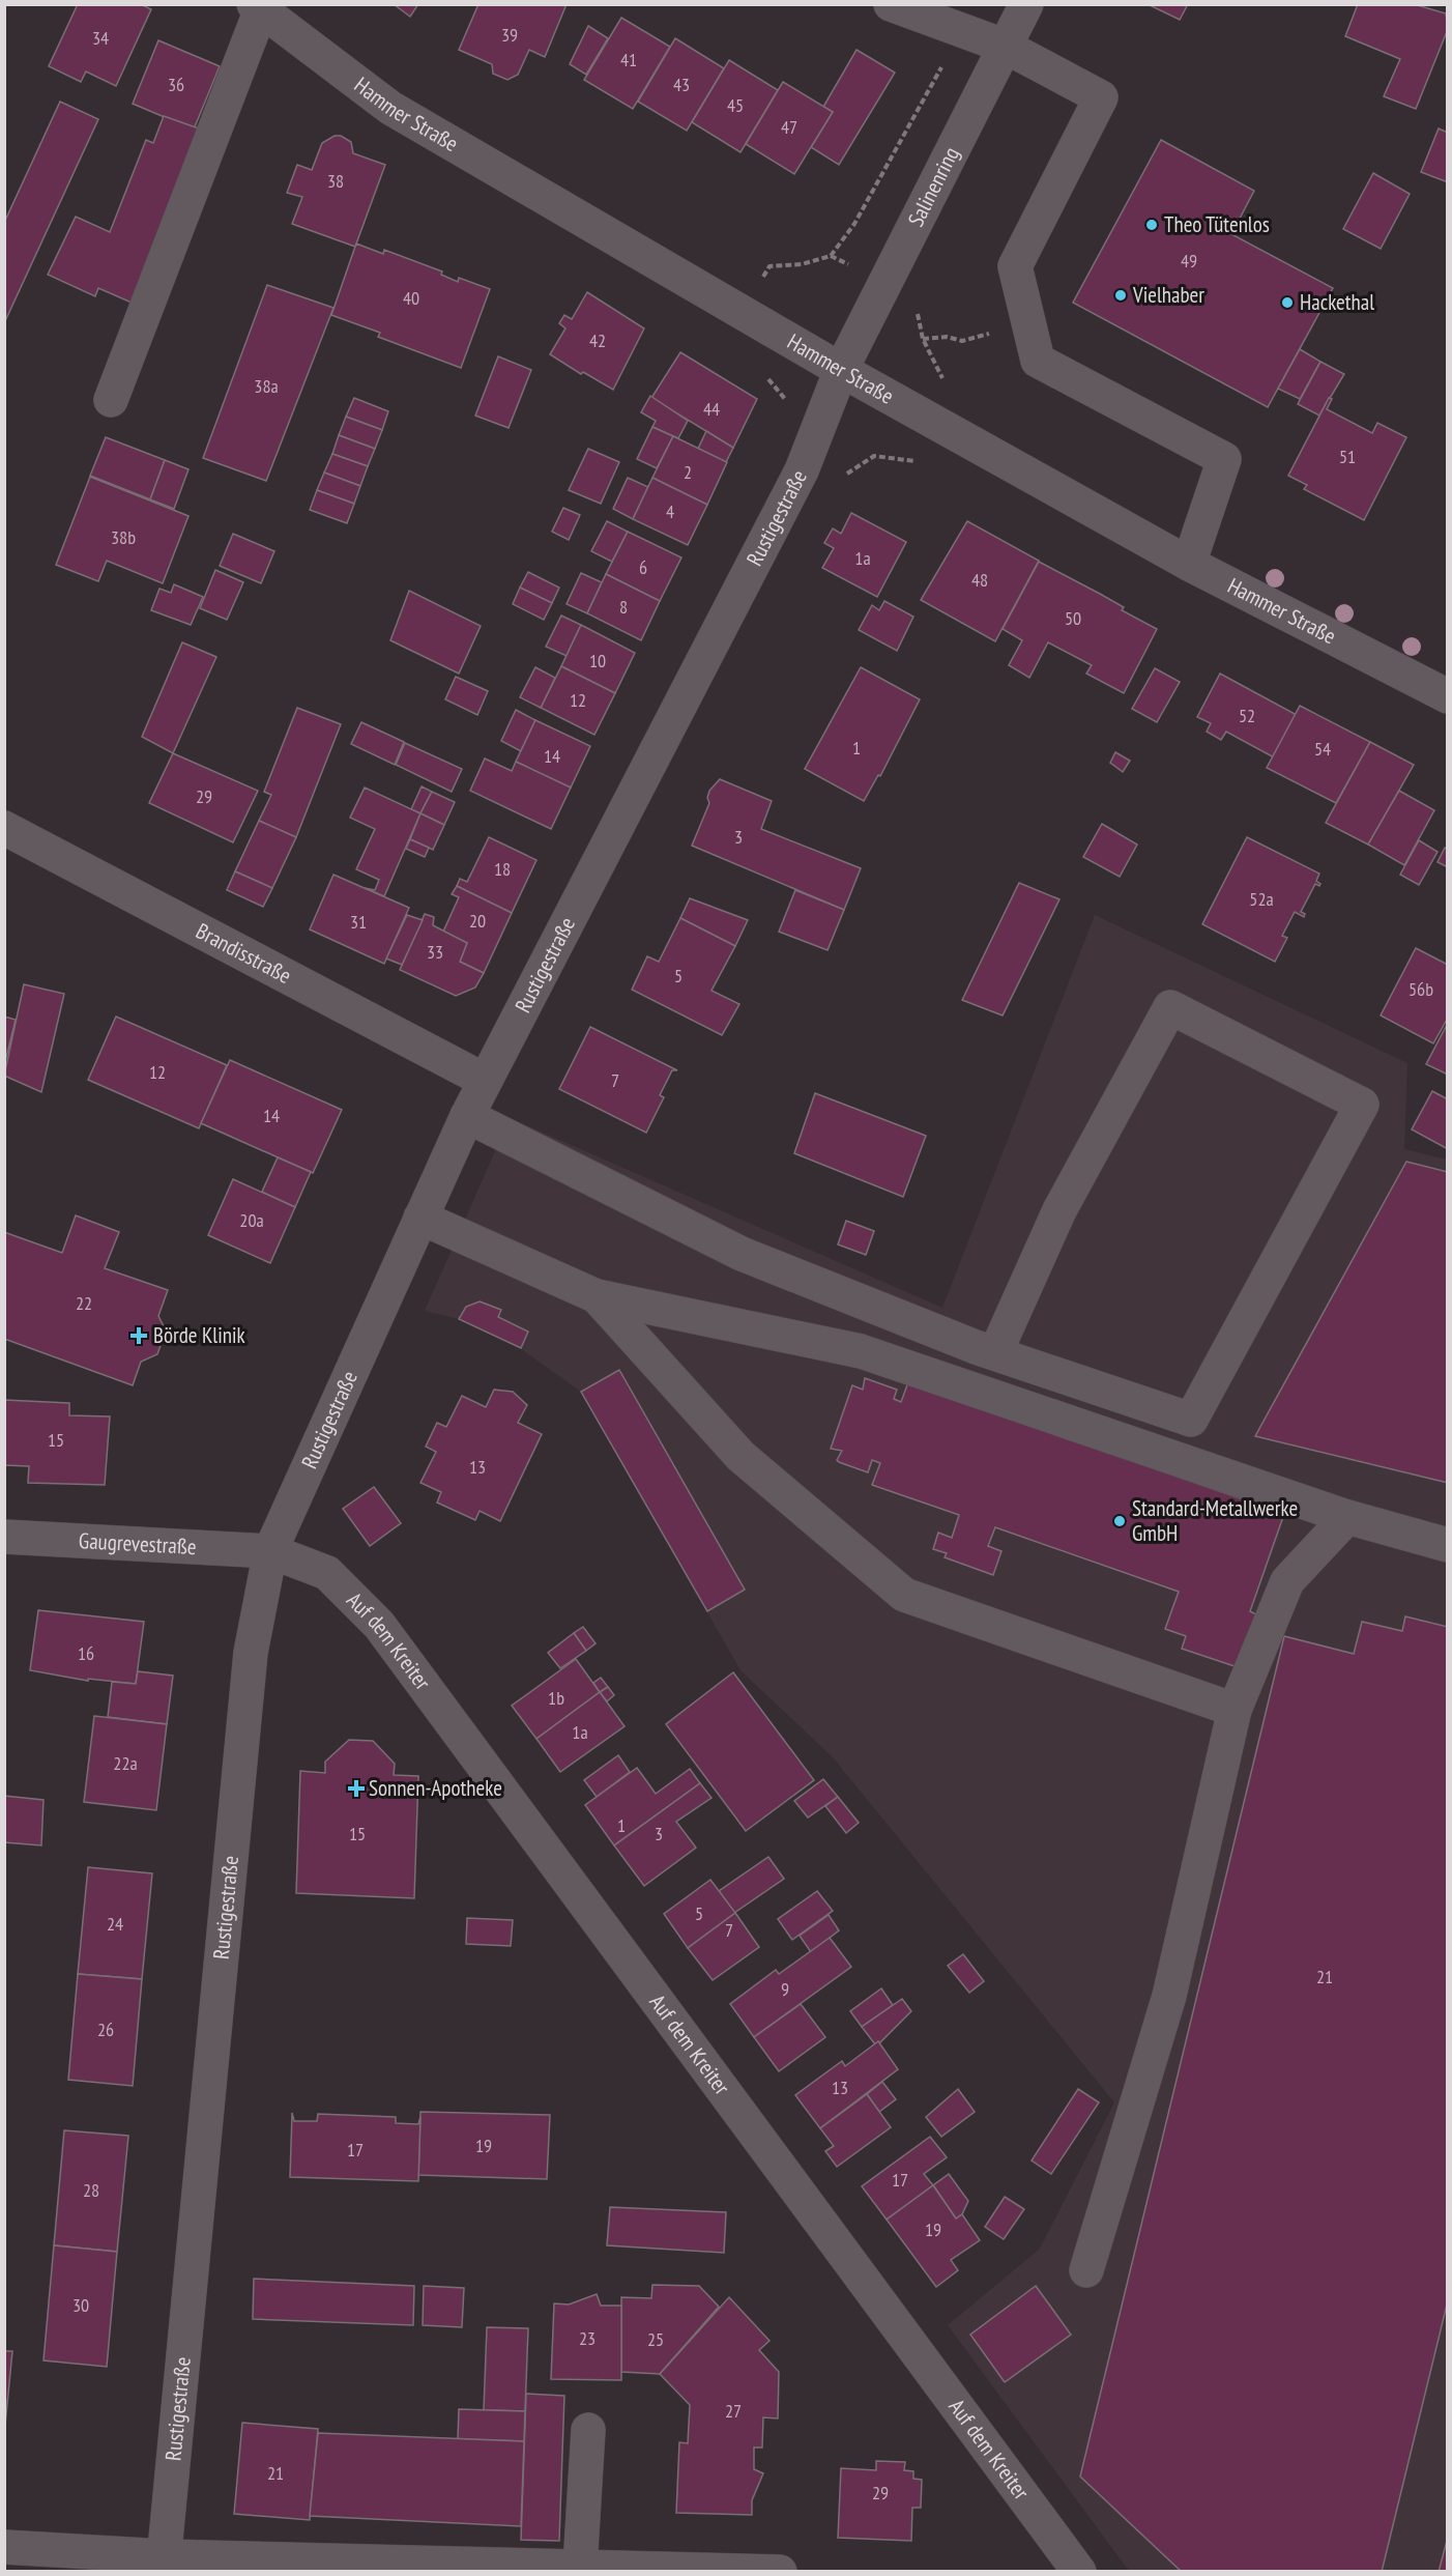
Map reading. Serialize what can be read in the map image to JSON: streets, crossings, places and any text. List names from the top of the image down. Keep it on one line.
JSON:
{"streets":{"street":["Hammer Straße","Salinenring","Rustigestraße","Brandisstraße","Gaugrevestraße","Auf dem Kreiter"]},"crossings":[["Hammer Straße","Salinenring"],["Hammer Straße","Rustigestraße"],["Salinenring","Rustigestraße"],["Rustigestraße","Brandisstraße"],["Rustigestraße","Gaugrevestraße"],["Rustigestraße","Auf dem Kreiter"],["Gaugrevestraße","Auf dem Kreiter"]],"places":{"other":["Theo Tütenlos","Vielhaber","Hackethal","Standard-Metallwerke GmbH"],"health":["Börde Klinik","Sonnen-Apotheke"]},"house_numbers":["39","34","41","36","43","45","47","38","49","40","42","38a","44","51","2","4","38b","1a","6","48","8","50","10","12","52","1","54","14","29","3","18","52a","20","31","33","5","56b","12","7","14","20a","22","15","13","16","1b","1a","22a","1","15","3","5","24","7","21","9","26","13","19","17","17","28","19","30","23","25","27","21","29"]}
